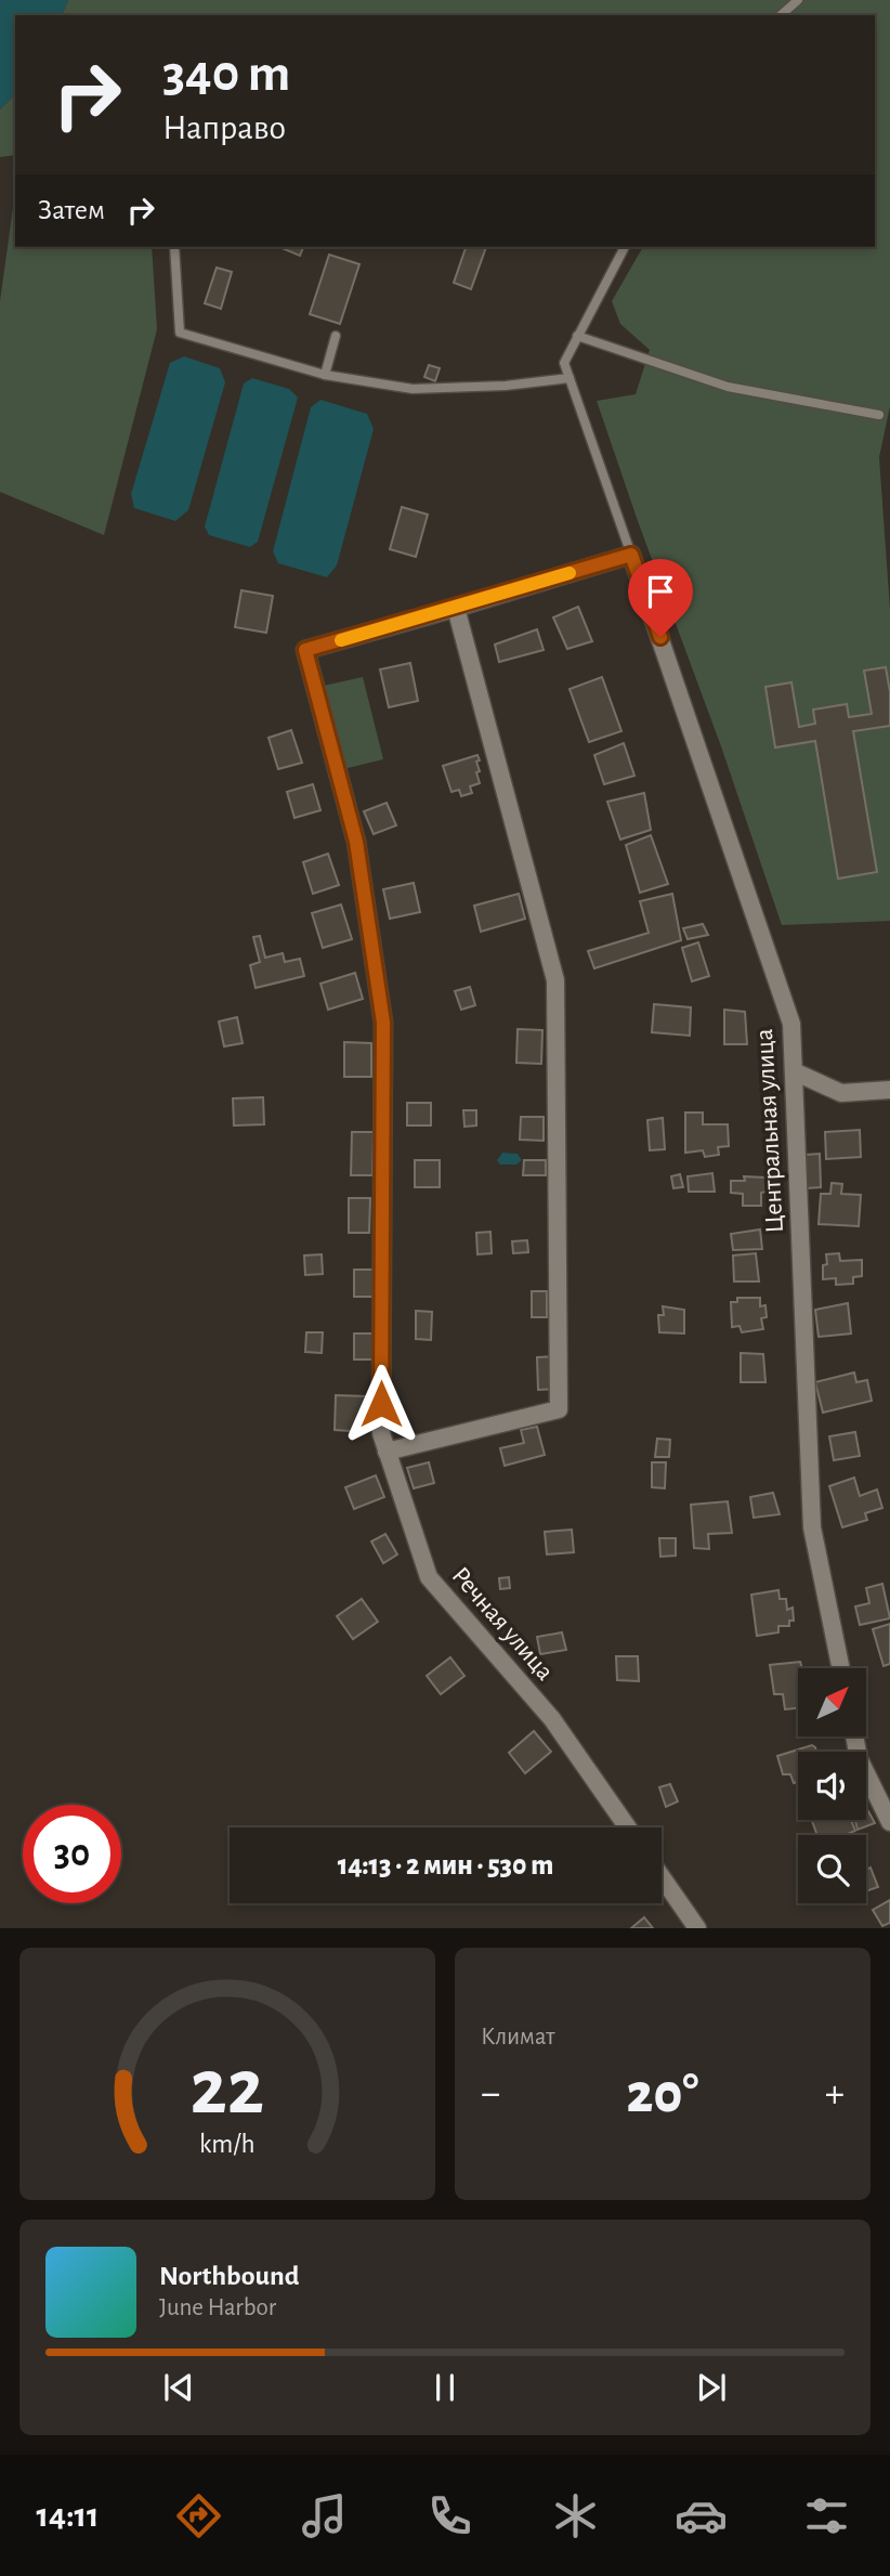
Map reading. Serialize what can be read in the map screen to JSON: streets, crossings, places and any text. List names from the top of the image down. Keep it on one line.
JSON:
{"streets":{"street":["Центральная улица","Речная улица"]},"north":"top right","page":{"turn":["340 m","Направо"],"then":"Затем","limit":"30","trip":"14:13 · 2 мин · 530 m","tile":"Климат","heat":["−","20°","+"],"song":["Northbound","June Harbor"],"tabs":"14:11","gauge":["22","km/h"]}}
